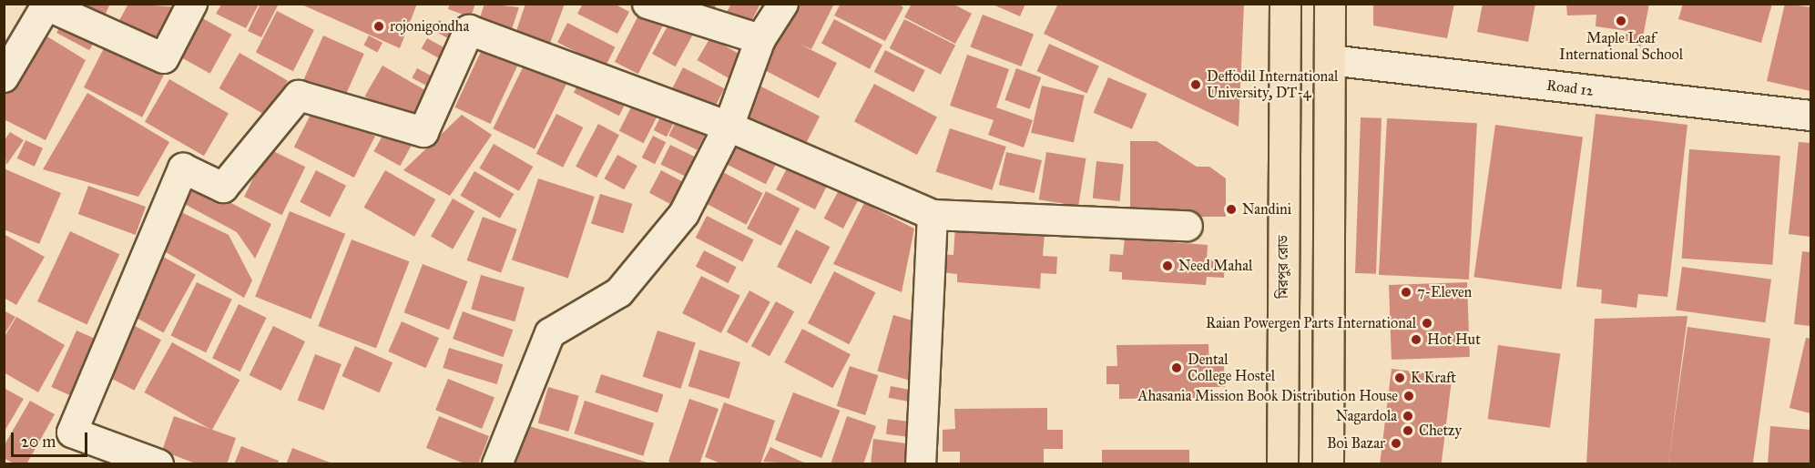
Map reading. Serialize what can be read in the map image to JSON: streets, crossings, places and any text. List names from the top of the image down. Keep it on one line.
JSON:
{"streets":{"highway":["মিরপুর রোড"],"street":["Road 12"]},"places":["Maple Leaf International School","rojonigondha","Deffodil International University, DT-4","Nandini","Need Mahal","7-Eleven","Raian Powergen Parts International","Hot Hut","Dental College Hostel","K Kraft","Ahasania Mission Book Distribution House","Nagardola","Chetzy","Boi Bazar"],"scale_bar":"20 m"}
